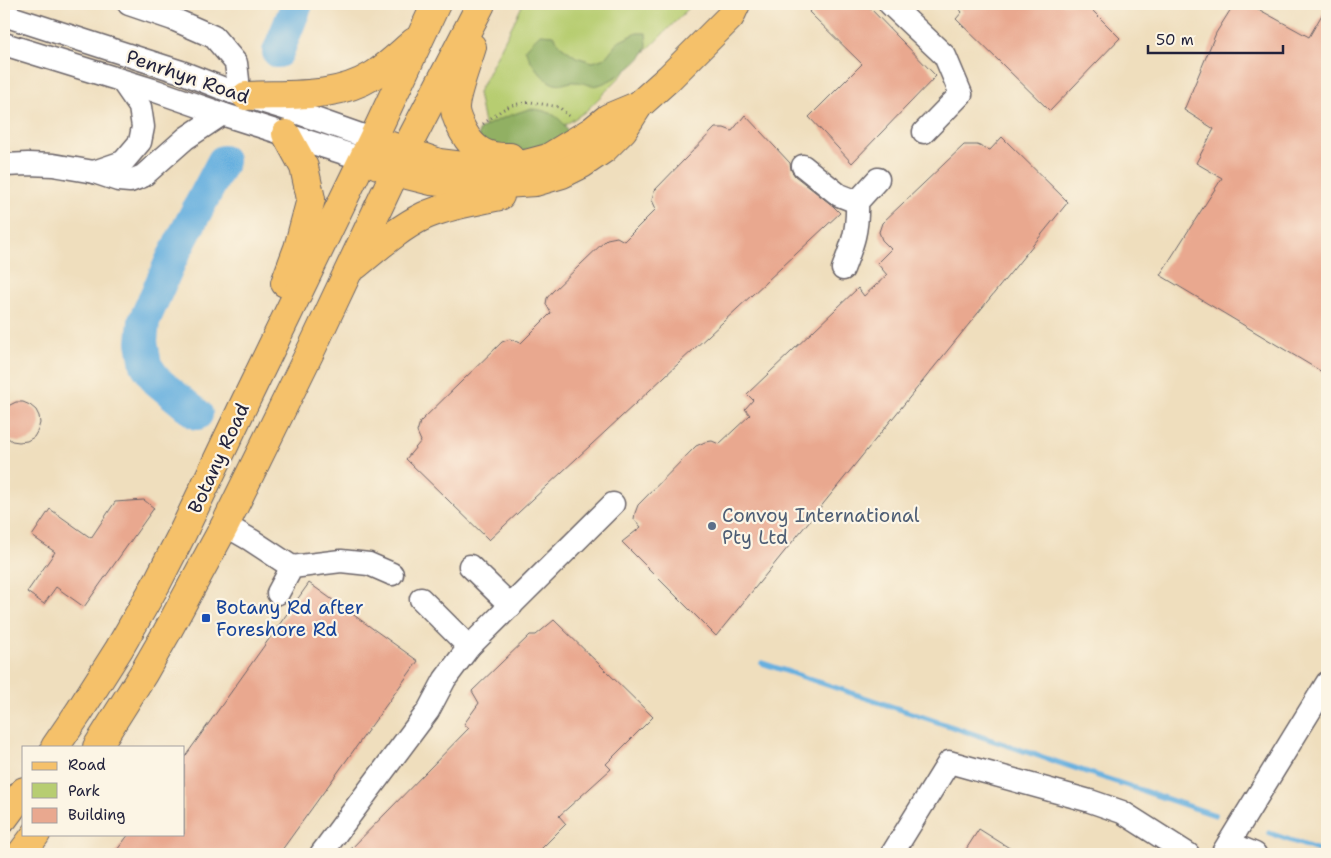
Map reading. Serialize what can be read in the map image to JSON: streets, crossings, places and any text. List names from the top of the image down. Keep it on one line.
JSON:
{"streets":{"main road":["Botany Road"],"street":["Penrhyn Road"]},"crossings":[["Penrhyn Road","Botany Road"]],"places":{"other":["Convoy International Pty Ltd"],"transit":["Botany Rd after Foreshore Rd"]},"legend":["Road","Park","Building"],"scale_bar":"50 m"}
